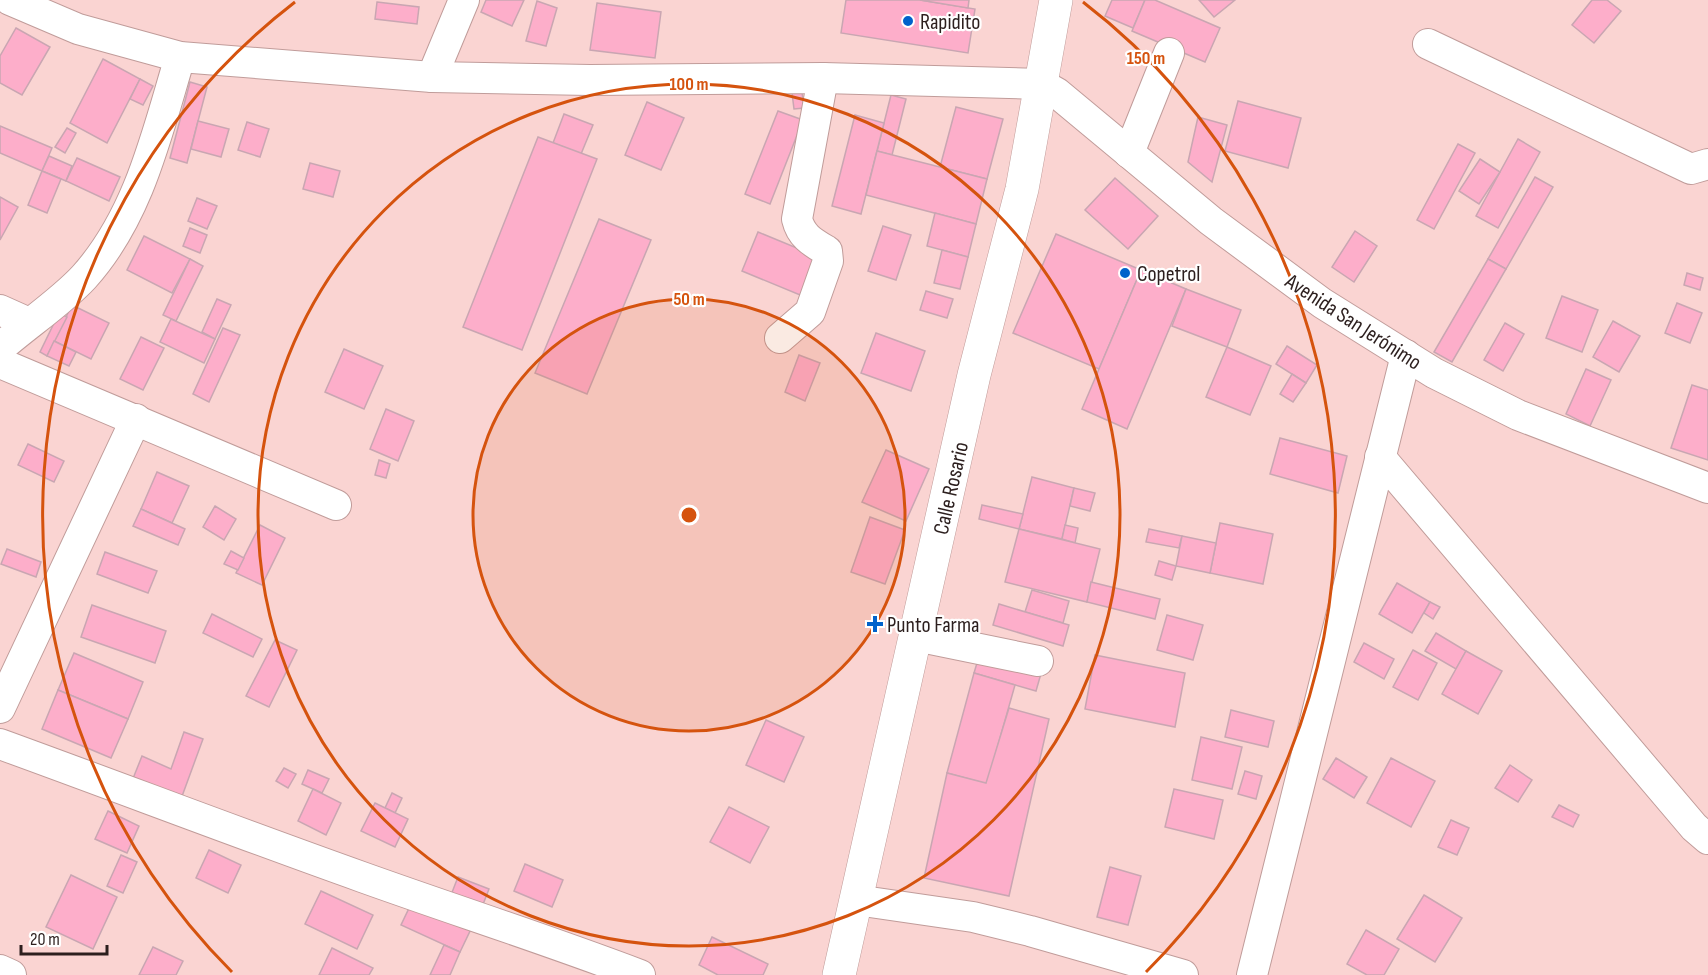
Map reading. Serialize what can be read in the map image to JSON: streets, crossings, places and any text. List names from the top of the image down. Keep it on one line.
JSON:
{"streets":{"main road":["Calle Rosario"],"street":["Avenida San Jerónimo"]},"crossings":[["Avenida San Jerónimo","Calle Rosario"]],"places":{"other":["Rapidito","Copetrol"],"health":["Punto Farma"]},"scale_bar":"20 m","rings":["150 m","100 m","50 m"]}
